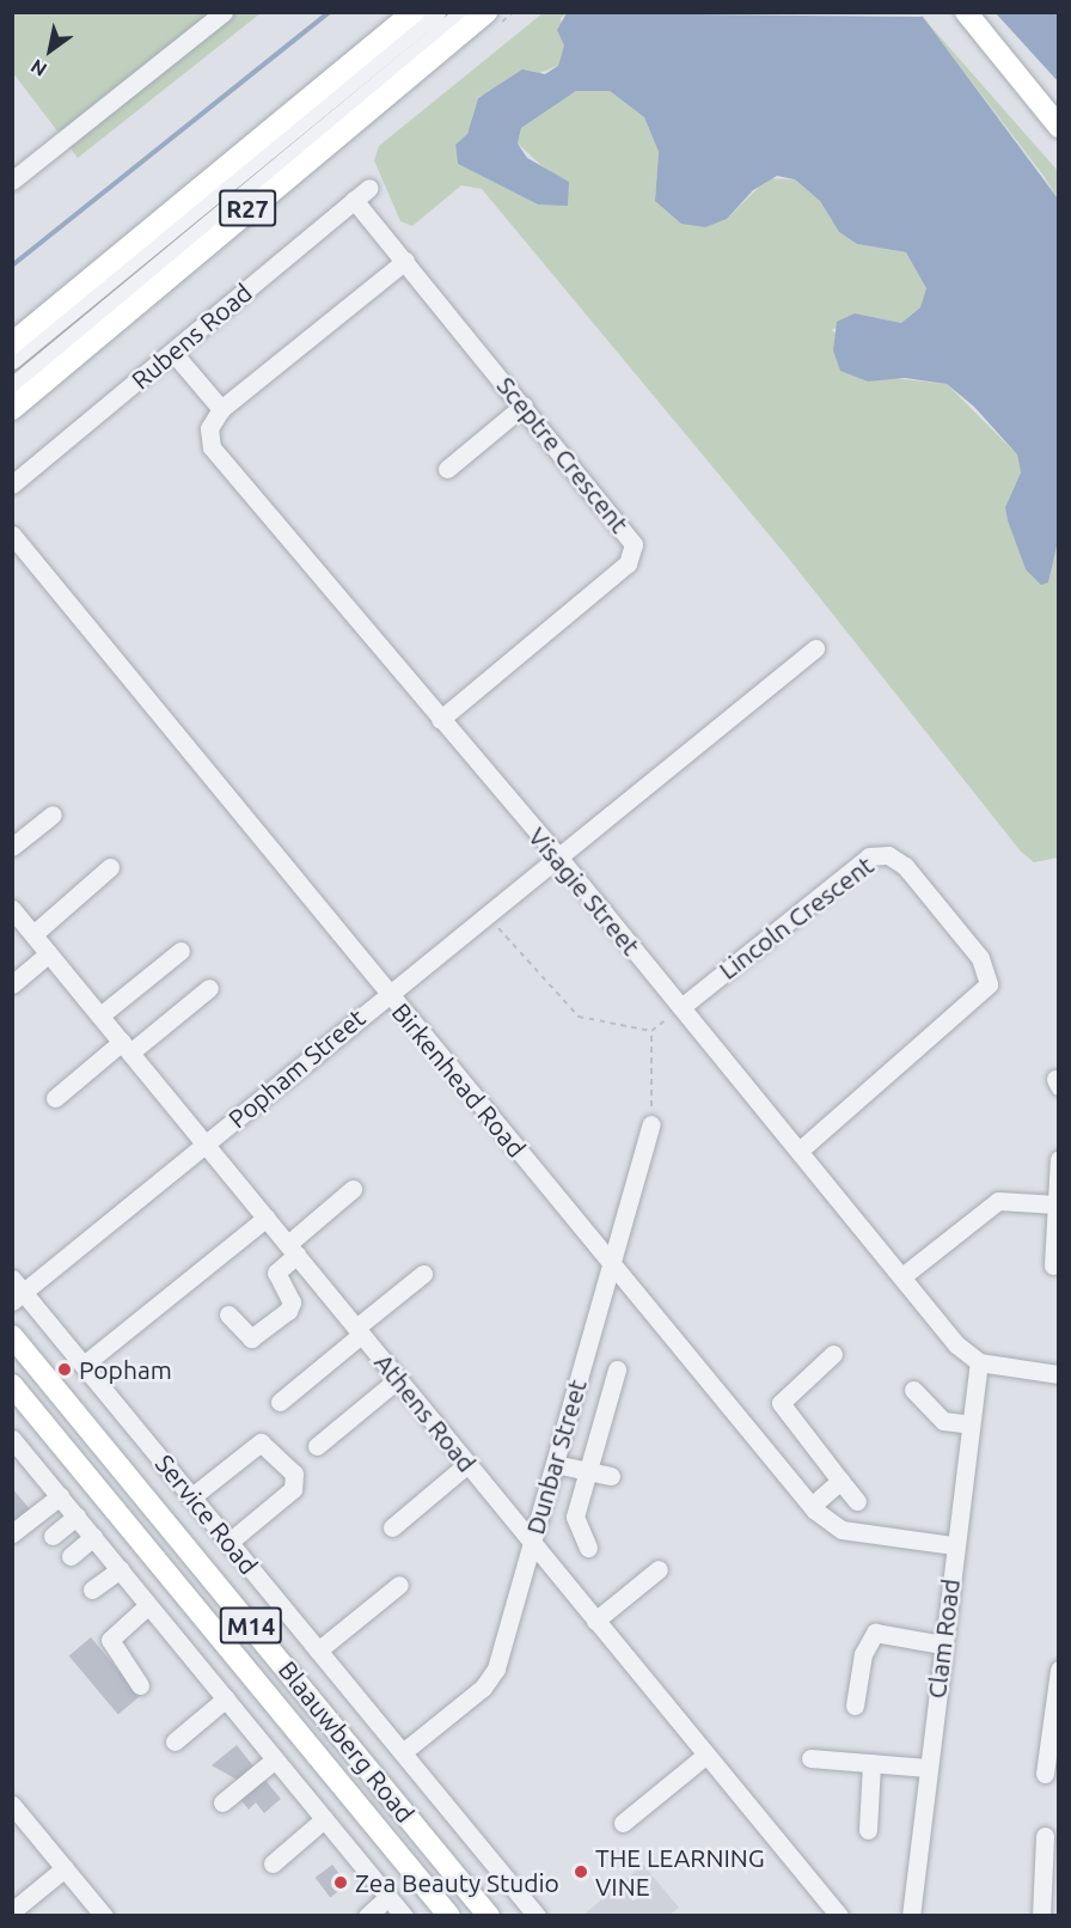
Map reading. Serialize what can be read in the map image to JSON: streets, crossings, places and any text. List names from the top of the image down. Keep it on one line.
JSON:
{"streets":{"main road":["R27","M14","Blaauwberg Road"],"street":["Rubens Road","Sceptre Crescent","Visagie Street","Lincoln Crescent","Popham Street","Birkenhead Road","Athens Road","Dunbar Street","Service Road","Clam Road"]},"crossings":[["Rubens Road","Sceptre Crescent"],["Sceptre Crescent","Visagie Street"],["Visagie Street","Lincoln Crescent"],["Visagie Street","Popham Street"],["Visagie Street","Clam Road"],["Popham Street","Birkenhead Road"],["Popham Street","Athens Road"],["Popham Street","Service Road"],["Birkenhead Road","Dunbar Street"],["Birkenhead Road","Clam Road"],["Athens Road","Dunbar Street"],["Dunbar Street","Service Road"]],"places":["Popham","THE LEARNING VINE","Zea Beauty Studio"],"north":"bottom left"}
